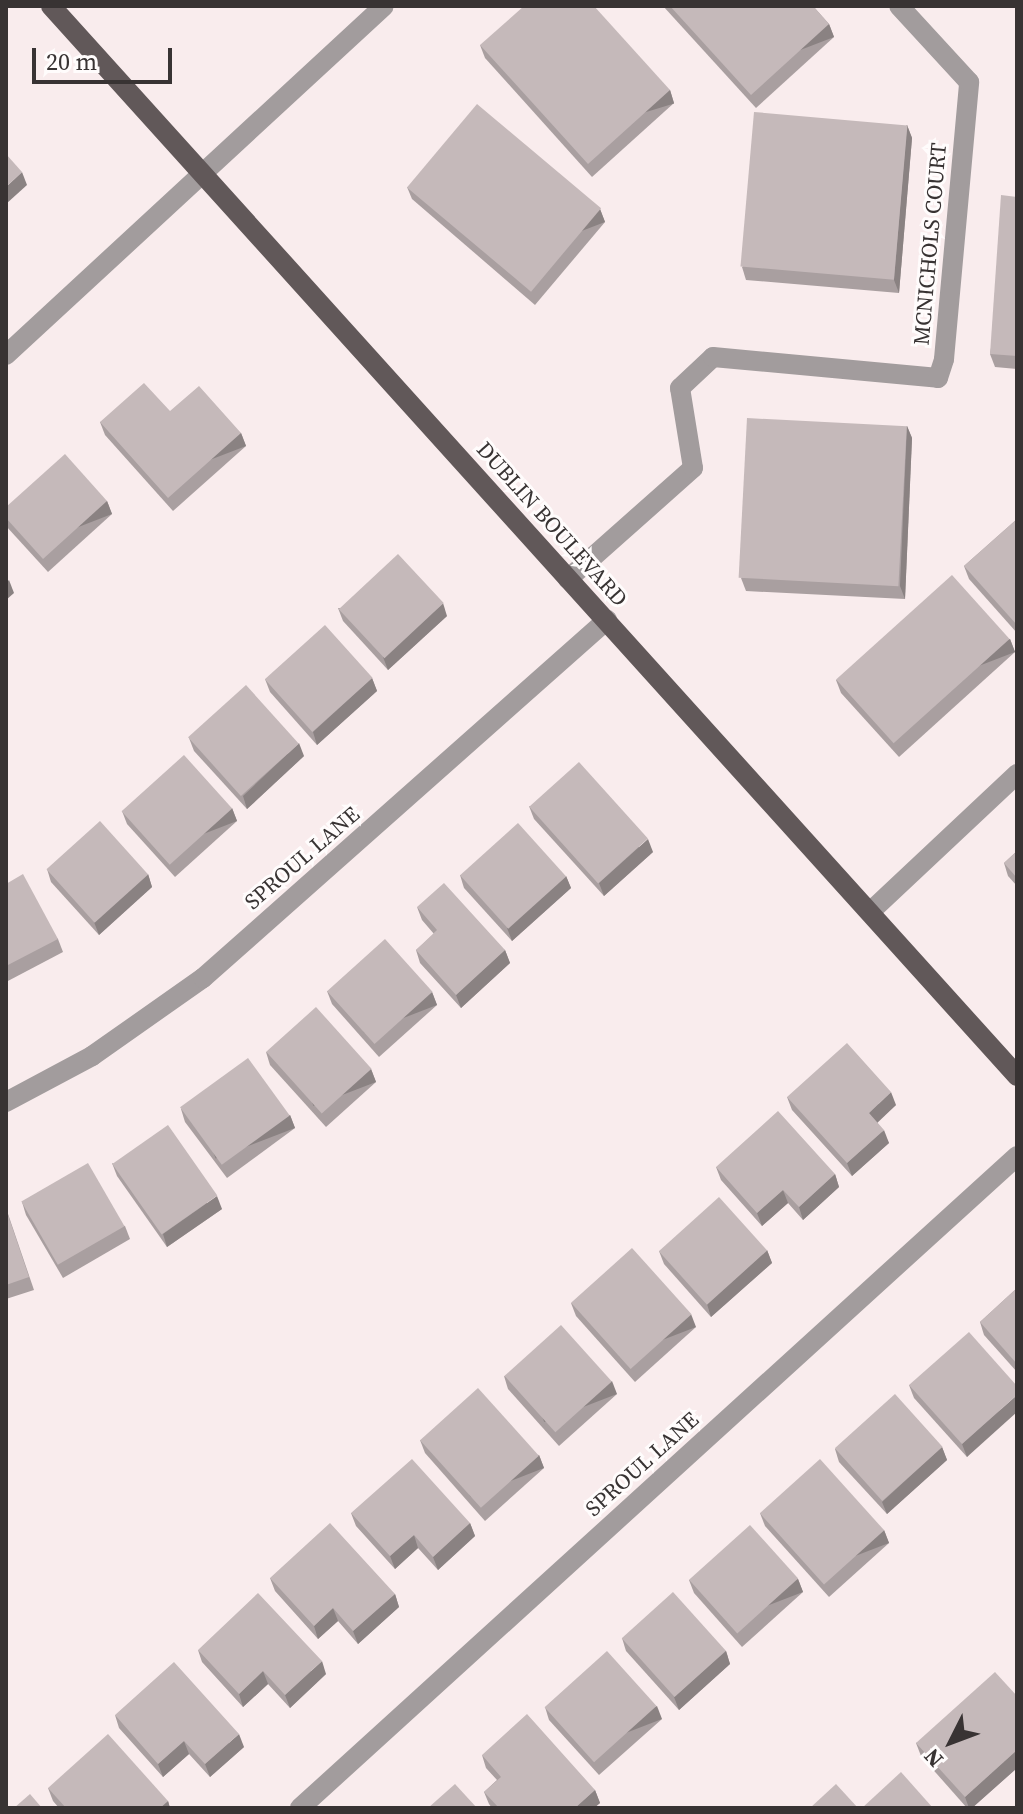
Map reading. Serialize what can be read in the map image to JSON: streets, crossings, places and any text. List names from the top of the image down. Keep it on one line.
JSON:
{"streets":{"main road":["DUBLIN BOULEVARD"],"street":["MCNICHOLS COURT","SPROUL LANE"]},"crossings":[["MCNICHOLS COURT","DUBLIN BOULEVARD"],["DUBLIN BOULEVARD","SPROUL LANE"]],"scale_bar":"20 m","north":"bottom left"}
